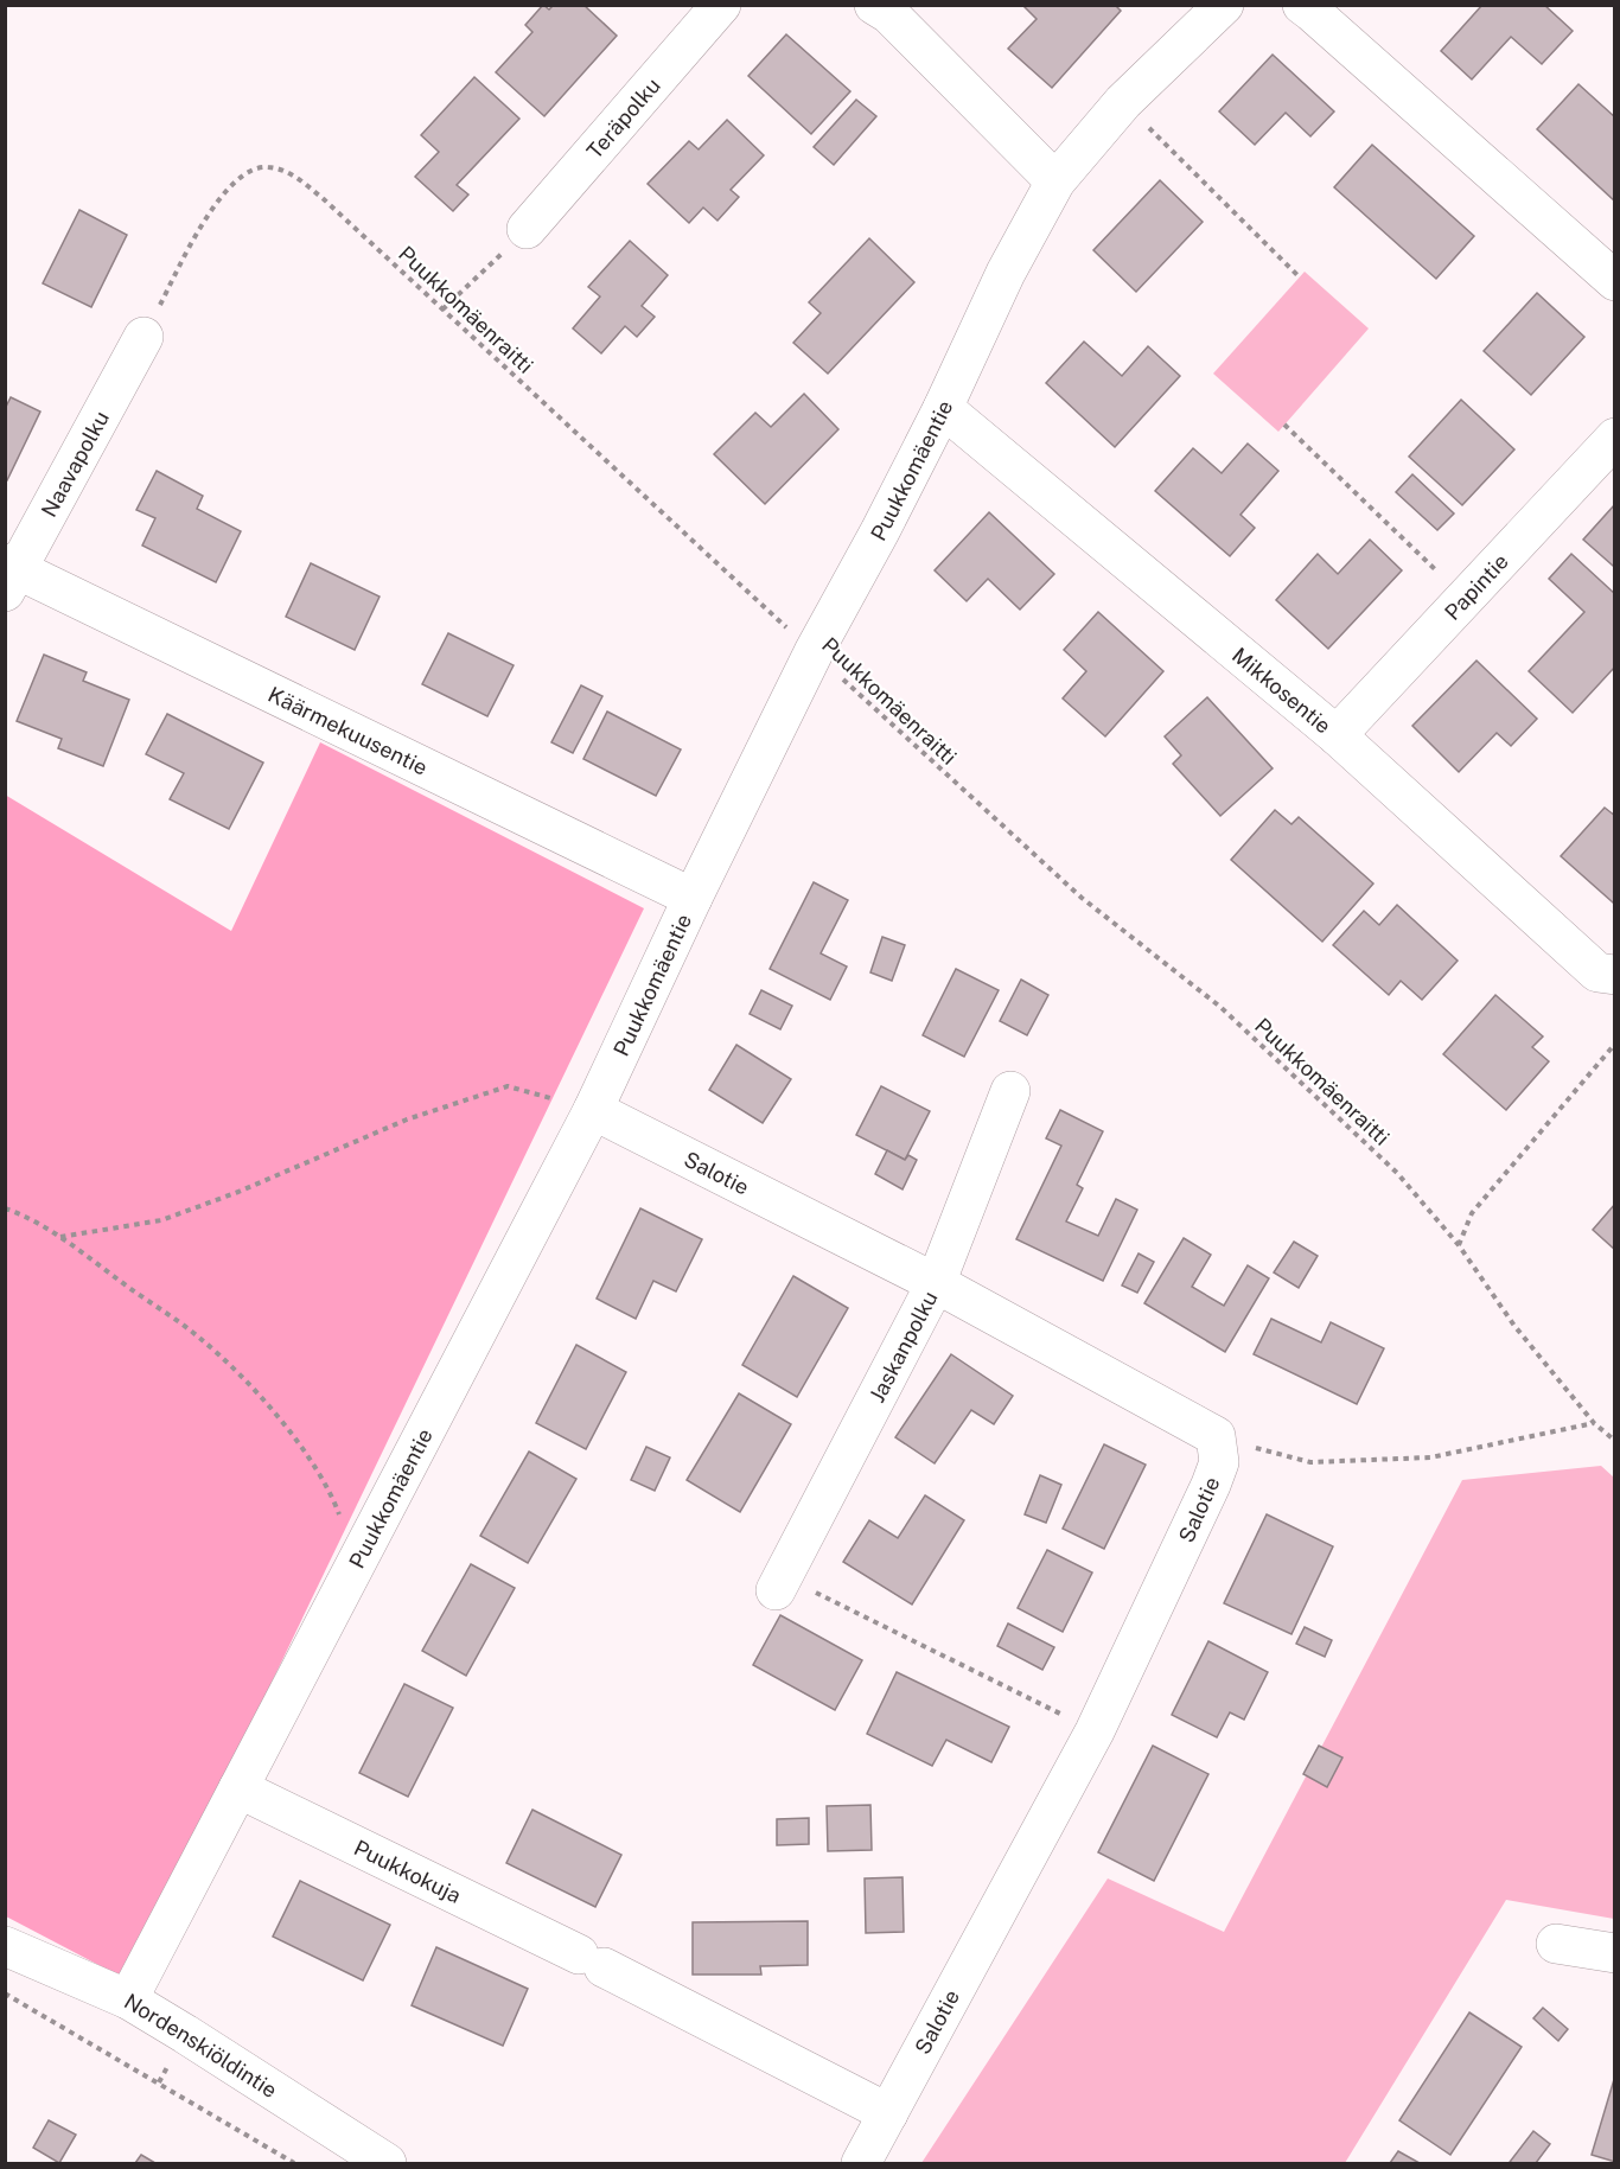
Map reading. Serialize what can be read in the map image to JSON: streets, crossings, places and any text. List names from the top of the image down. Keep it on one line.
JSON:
{"streets":{"street":["Teräpolku","Naavapolku","Puukkomäentie","Papintie","Mikkosentie","Käärmekuusentie","Salotie","Jaskanpolku","Puukkokuja","Nordenskiöldintie"],"path":["Puukkomäenraitti"]},"crossings":[["Puukkomäenraitti","Naavapolku"],["Puukkomäenraitti","Puukkomäentie"],["Naavapolku","Käärmekuusentie"],["Puukkomäentie","Mikkosentie"],["Puukkomäentie","Käärmekuusentie"],["Puukkomäentie","Salotie"],["Puukkomäentie","Puukkokuja"],["Puukkomäentie","Nordenskiöldintie"],["Papintie","Mikkosentie"],["Salotie","Jaskanpolku"],["Salotie","Puukkokuja"]]}
